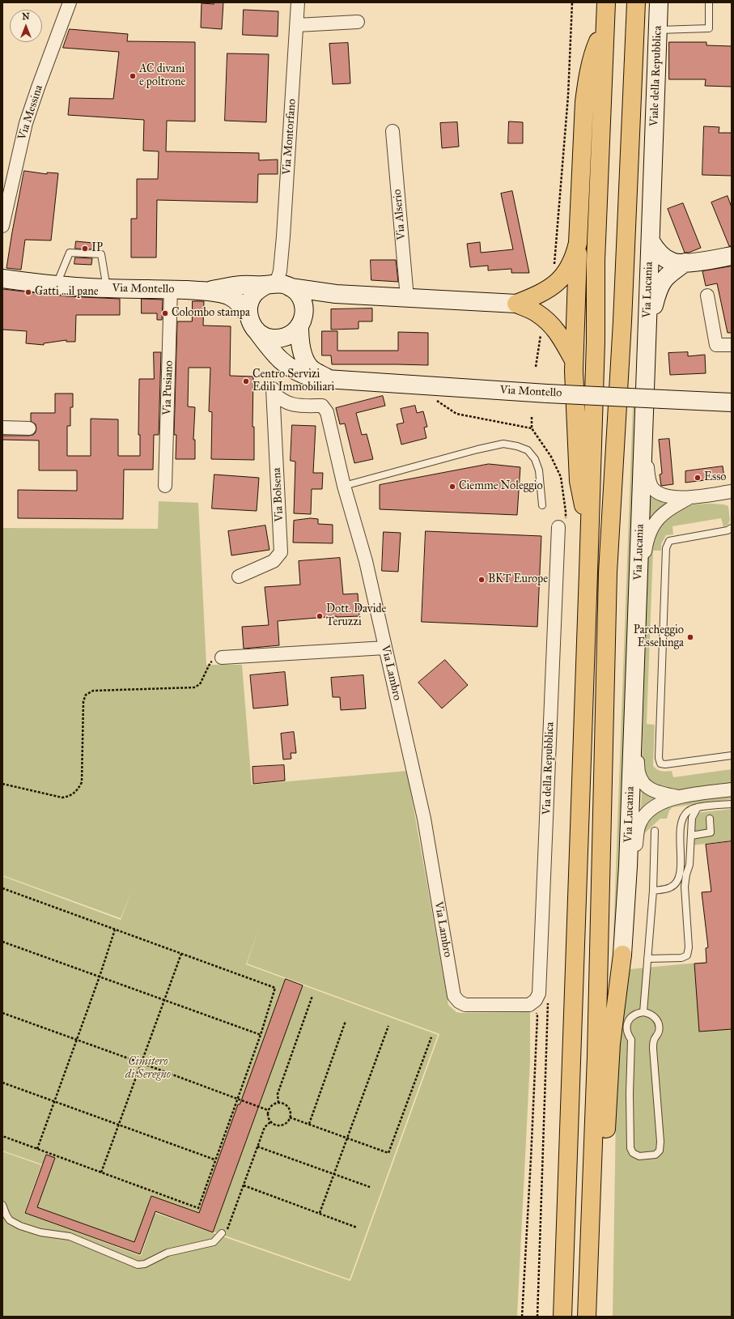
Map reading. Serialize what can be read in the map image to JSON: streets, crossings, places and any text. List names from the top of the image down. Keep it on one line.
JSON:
{"streets":{"street":["Viale della Repubblica","Via Messina","Via Montorfano","Via Alserio","Via Montello","Via Lucania","Via Pusiano","Via Bolsena","Via Lambro","Via della Repubblica"]},"crossings":[["Viale della Repubblica","Via Lucania"],["Via Montorfano","Via Montello"],["Via Alserio","Via Montello"],["Via Montello","Via Pusiano"],["Via Bolsena","Via Lambro"],["Via Lambro","Via della Repubblica"]],"parks":["Cimitero di Seregno"],"places":["AC divani e poltrone","IP","Gatti ...il pane","Colombo stampa","Centro Servizi Edili Immobiliari","Esso","Ciemme Noleggio","BKT Europe","Dott. Davide Teruzzi","Parcheggio Esselunga"],"north":"top"}
